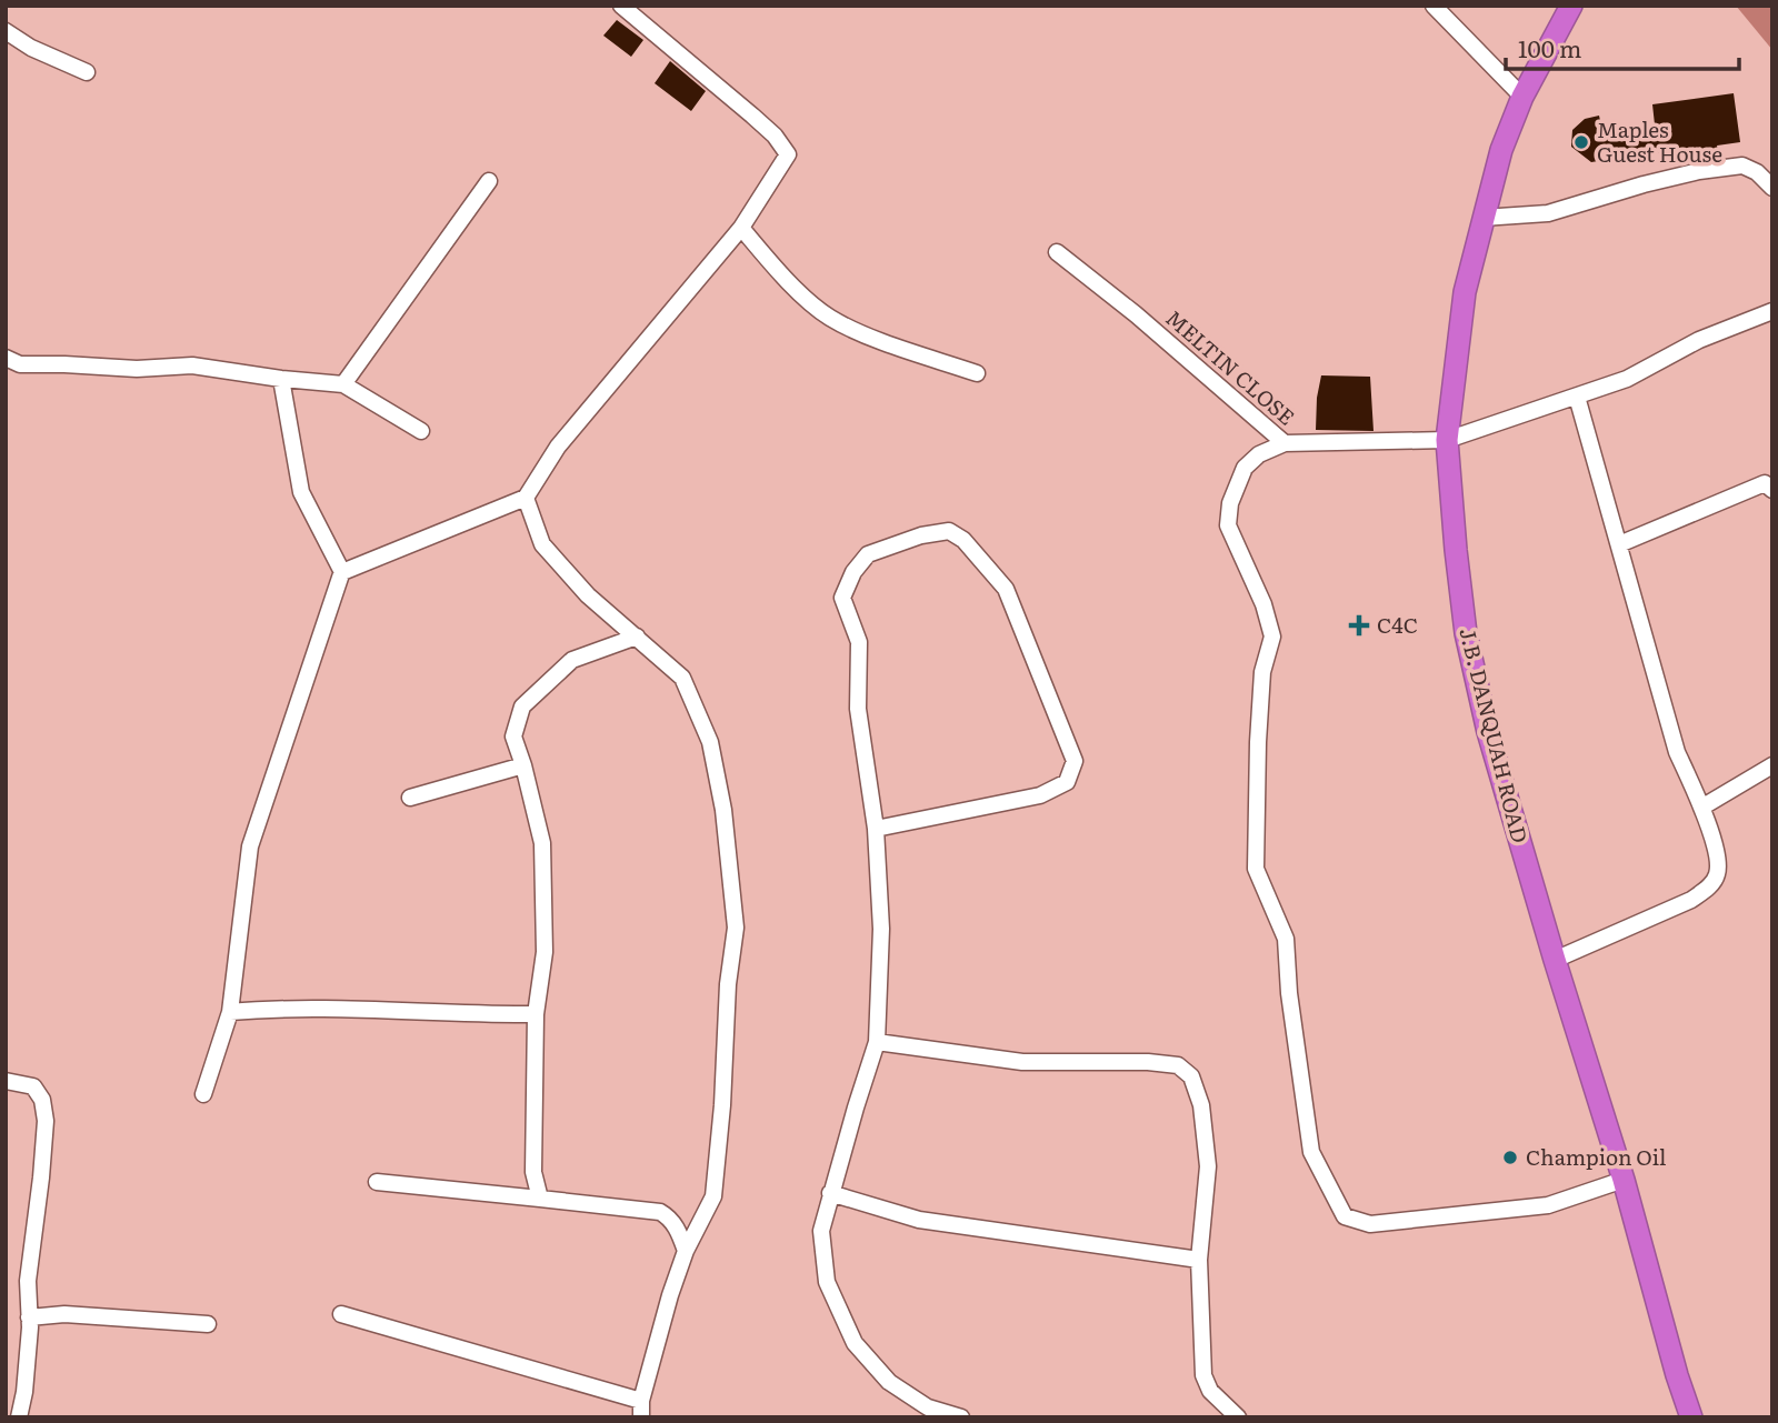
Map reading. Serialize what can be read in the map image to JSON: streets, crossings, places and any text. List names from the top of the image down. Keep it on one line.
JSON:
{"streets":{"highway":["J.B. DANQUAH ROAD"],"street":["MELTIN CLOSE"]},"crossings":[["MELTIN CLOSE","J.B. DANQUAH ROAD"]],"places":{"other":["Maples Guest House","Champion Oil"],"health":["C4C"]},"scale_bar":"100 m"}
